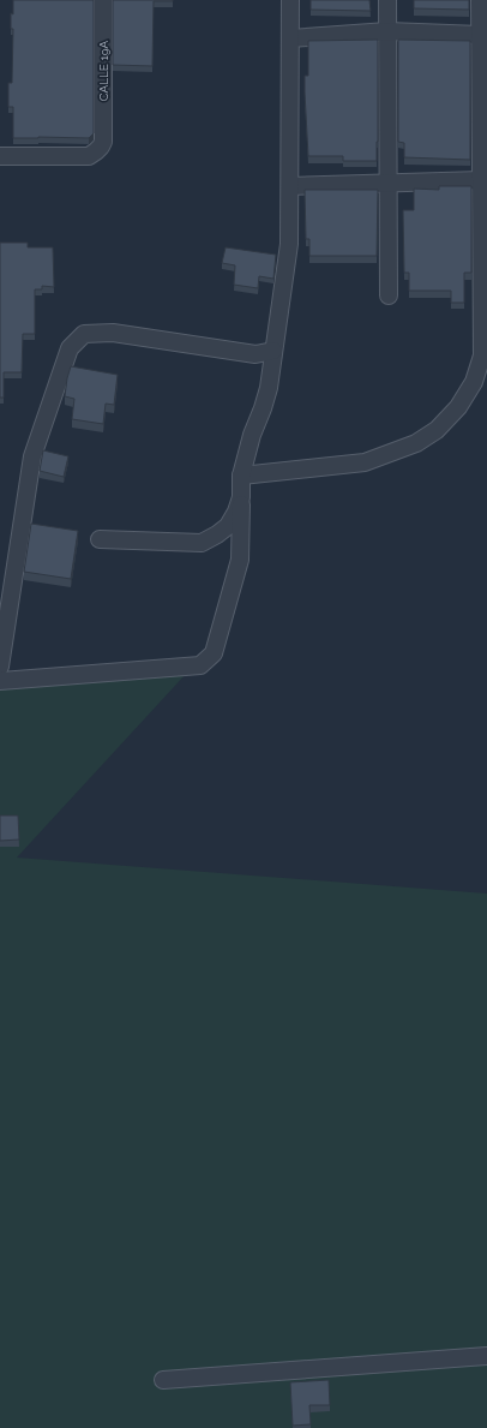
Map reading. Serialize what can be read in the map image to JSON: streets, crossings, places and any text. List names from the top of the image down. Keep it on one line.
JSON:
{"streets":{"street":["CALLE 19A"]}}
